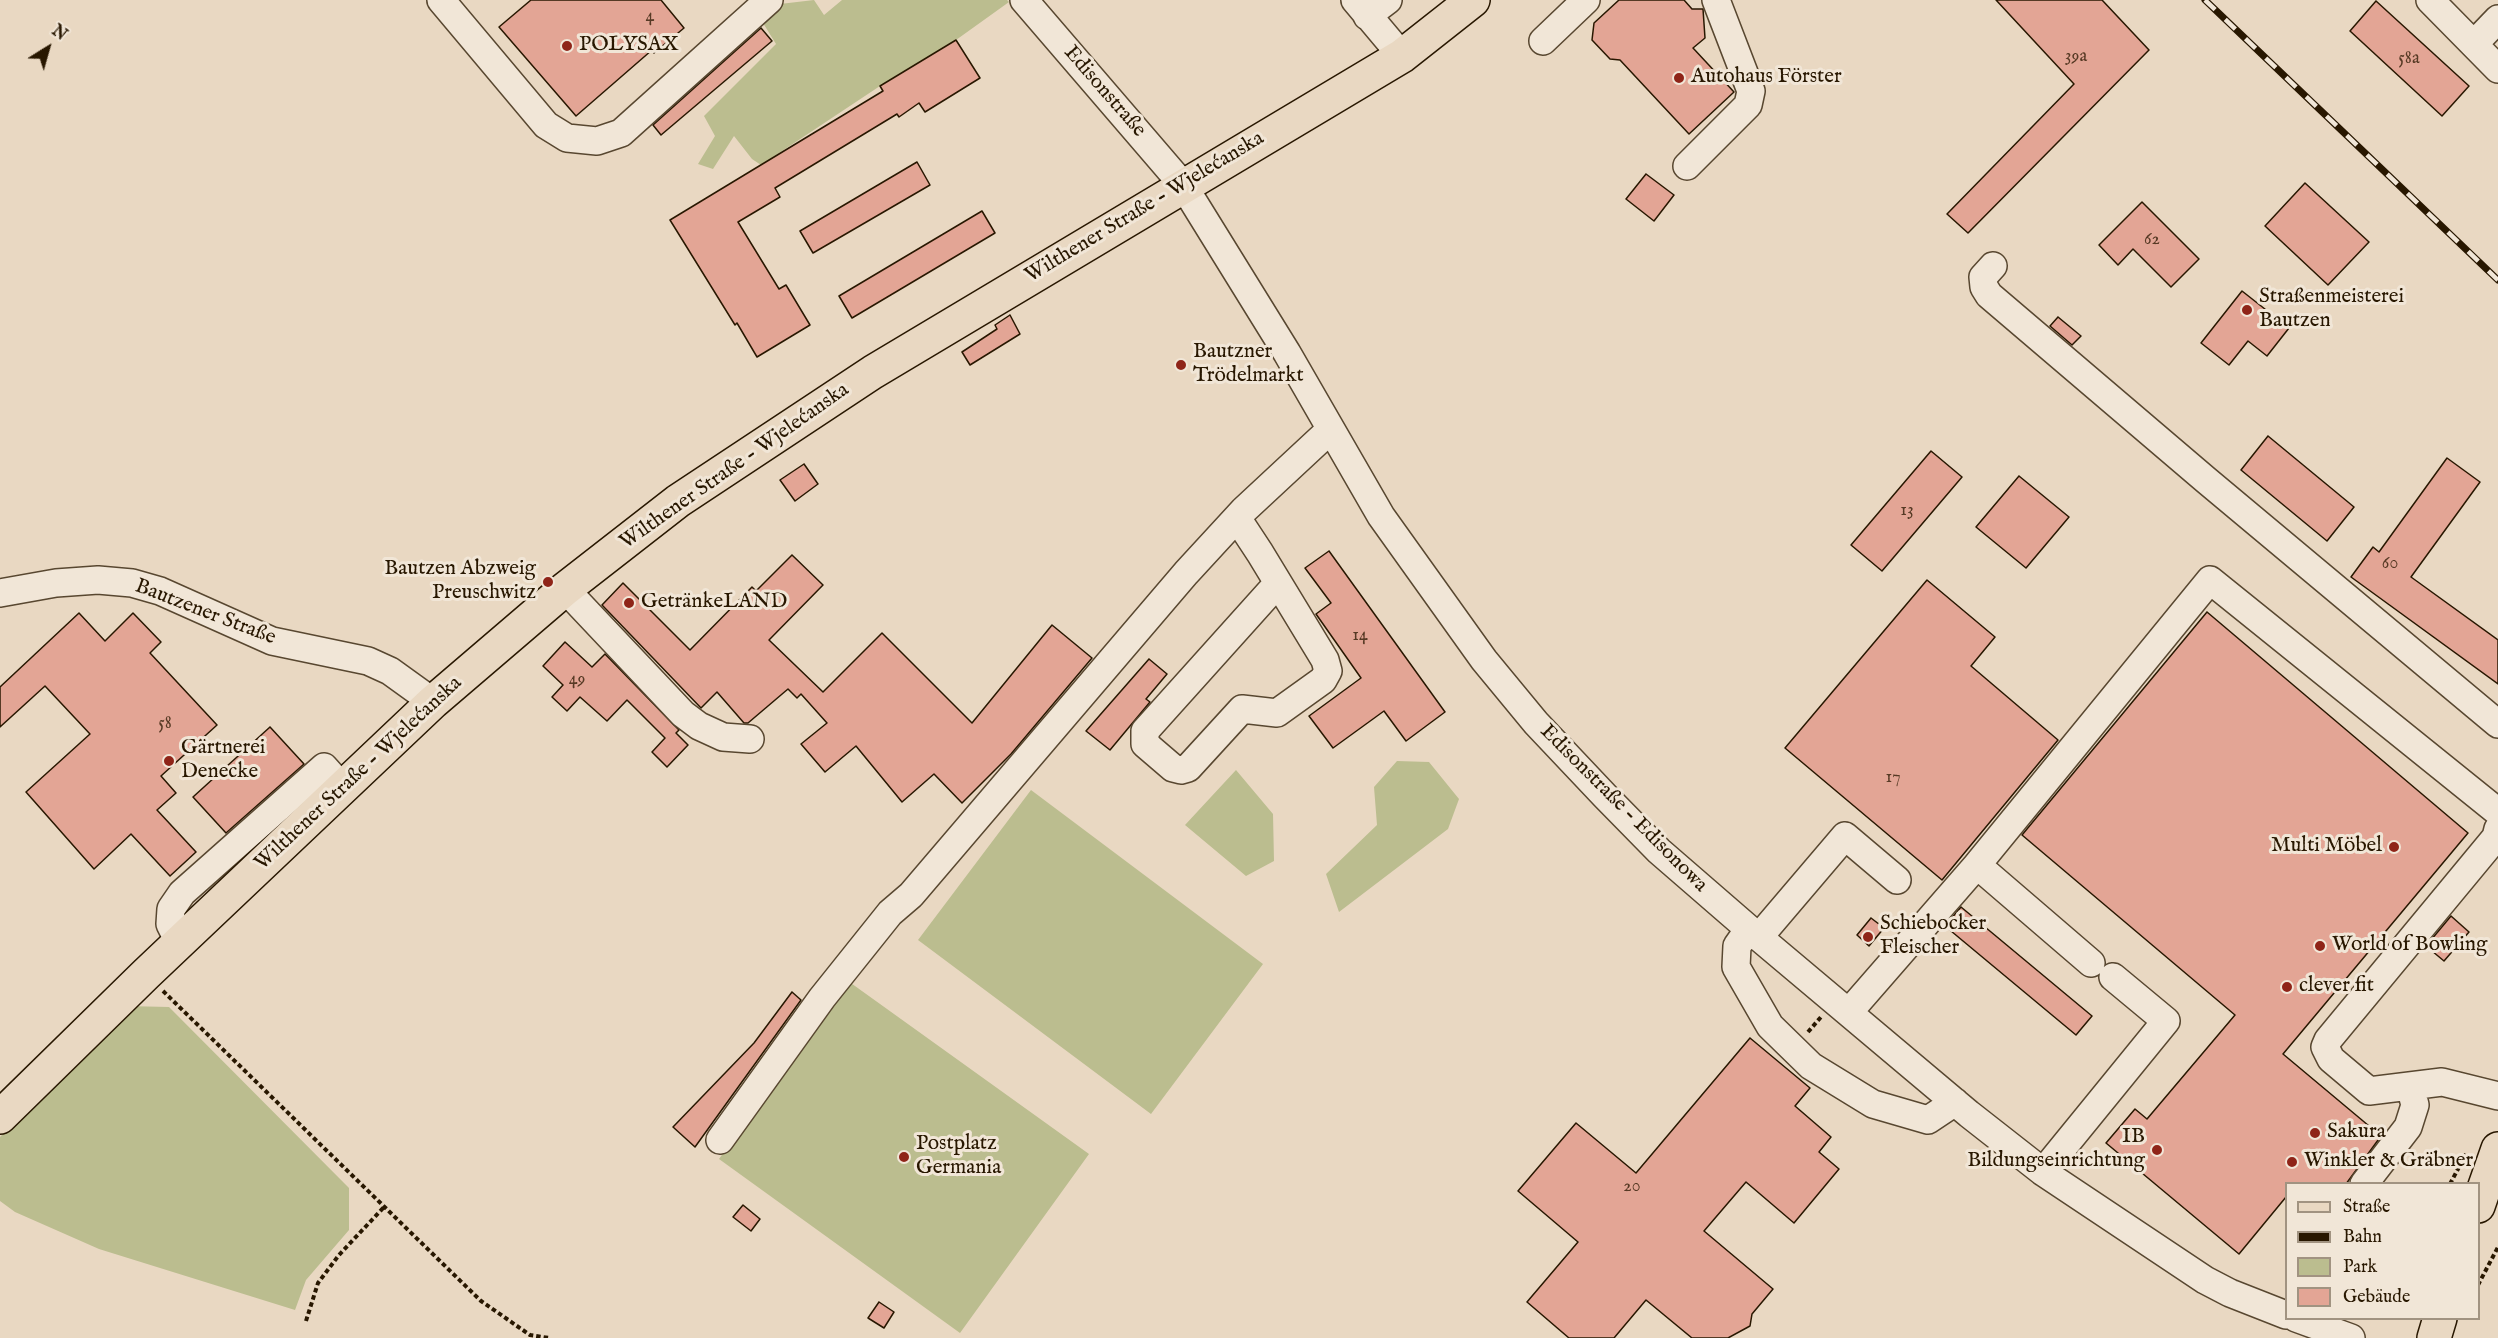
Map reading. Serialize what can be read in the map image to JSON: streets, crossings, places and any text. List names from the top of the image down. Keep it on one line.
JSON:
{"streets":{"main road":["Wilthener Straße - Wjelećanska"],"street":["Edisonstraße","Bautzener Straße","Edisonstraße - Edisonowa"]},"crossings":[["Edisonstraße","Wilthener Straße - Wjelećanska"],["Edisonstraße","Edisonstraße - Edisonowa"],["Wilthener Straße - Wjelećanska","Bautzener Straße"],["Wilthener Straße - Wjelećanska","Edisonstraße - Edisonowa"]],"places":["POLYSAX","Autohaus Förster","Straßenmeisterei Bautzen","Bautzner Trödelmarkt","Bautzen Abzweig Preuschwitz","GetränkeLAND","Gärtnerei Denecke","Multi Möbel","Schiebocker Fleischer","World of Bowling","clever fit","Sakura","IB Bildungseinrichtung","Postplatz Germania","Winkler & Gräbner"],"house_numbers":["4","39a","58a","62","13","60","14","49","58","17","20"],"legend":["Straße","Bahn","Park","Gebäude"],"north":"top right"}
